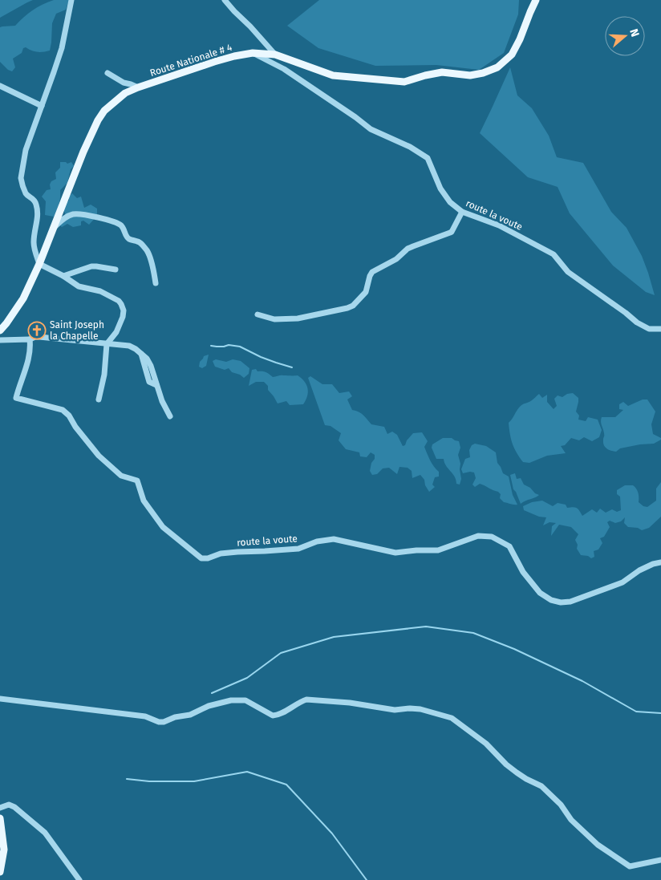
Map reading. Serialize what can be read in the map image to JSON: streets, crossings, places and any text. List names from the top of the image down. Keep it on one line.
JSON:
{"streets":{"main road":["Route Nationale # 4"],"street":["route la voute"]},"crossings":[["Route Nationale # 4","route la voute"]],"places":{"church":["Saint Joseph la Chapelle"]},"north":"right"}
